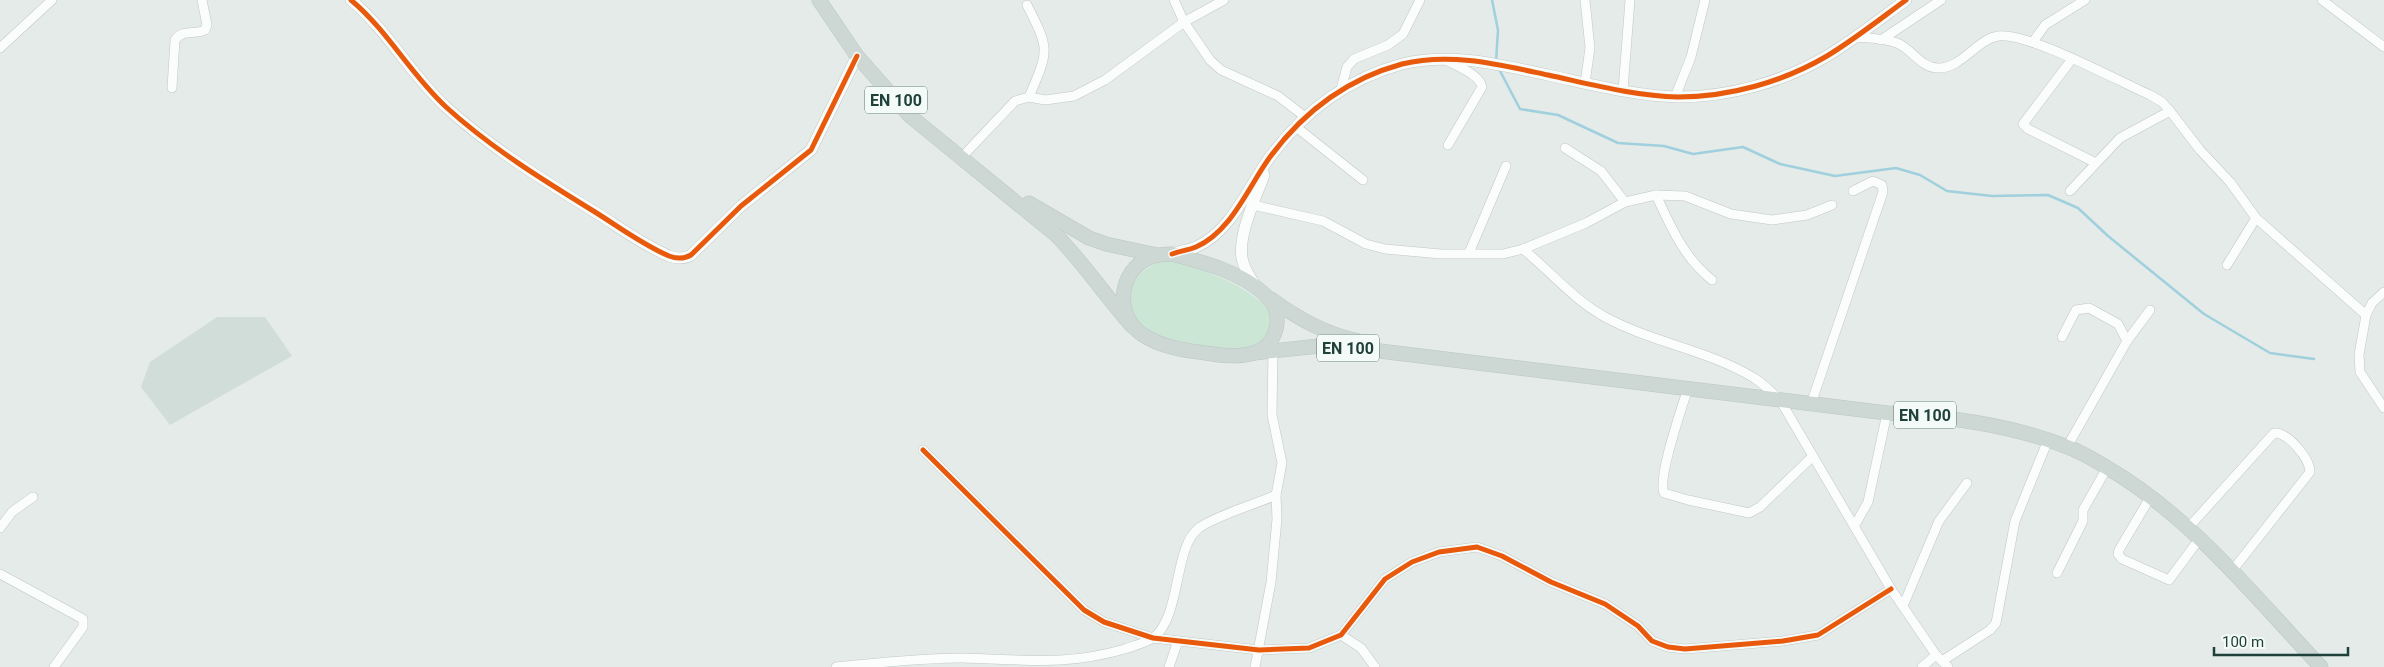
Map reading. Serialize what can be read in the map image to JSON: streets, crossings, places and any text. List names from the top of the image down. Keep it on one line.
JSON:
{"streets":{"main road":["EN 100"]},"scale_bar":"100 m"}
